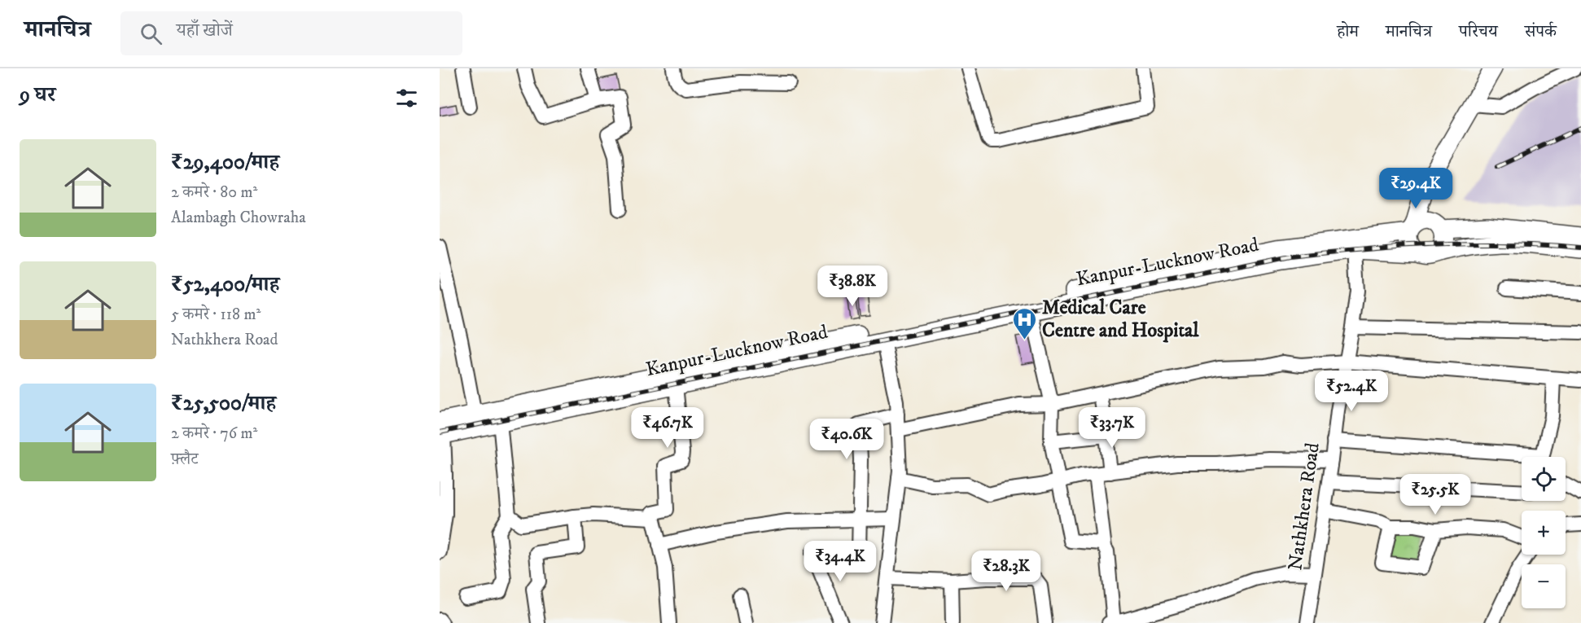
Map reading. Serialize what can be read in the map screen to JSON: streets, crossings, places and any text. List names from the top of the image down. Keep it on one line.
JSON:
{"streets":{"main road":["Kanpur-Lucknow Road"],"street":["Nathkhera Road"]},"crossings":[["Kanpur-Lucknow Road","Nathkhera Road"]],"places":{"hospital":["Medical Care Centre and Hospital"]},"page":{"header":"मानचित्र","search":"यहाँ खोजें","nav":["होम","मानचित्र","परिचय","संपर्क"],"heading":"9 घर","list":[{"name":"₹29,400/माह","note":"2 कमरे · 80 m² · Alambagh Chowraha"},{"name":"₹52,400/माह","note":"5 कमरे · 118 m² · Nathkhera Road"},{"name":"₹25,500/माह","note":"2 कमरे · 76 m² · फ़्लैट"}],"price":["₹29.4K","₹38.8K","₹52.4K","₹46.7K","₹33.7K","₹40.6K","₹25.5K","₹34.4K","₹28.3K"],"map_buttons":["+","−"]}}
